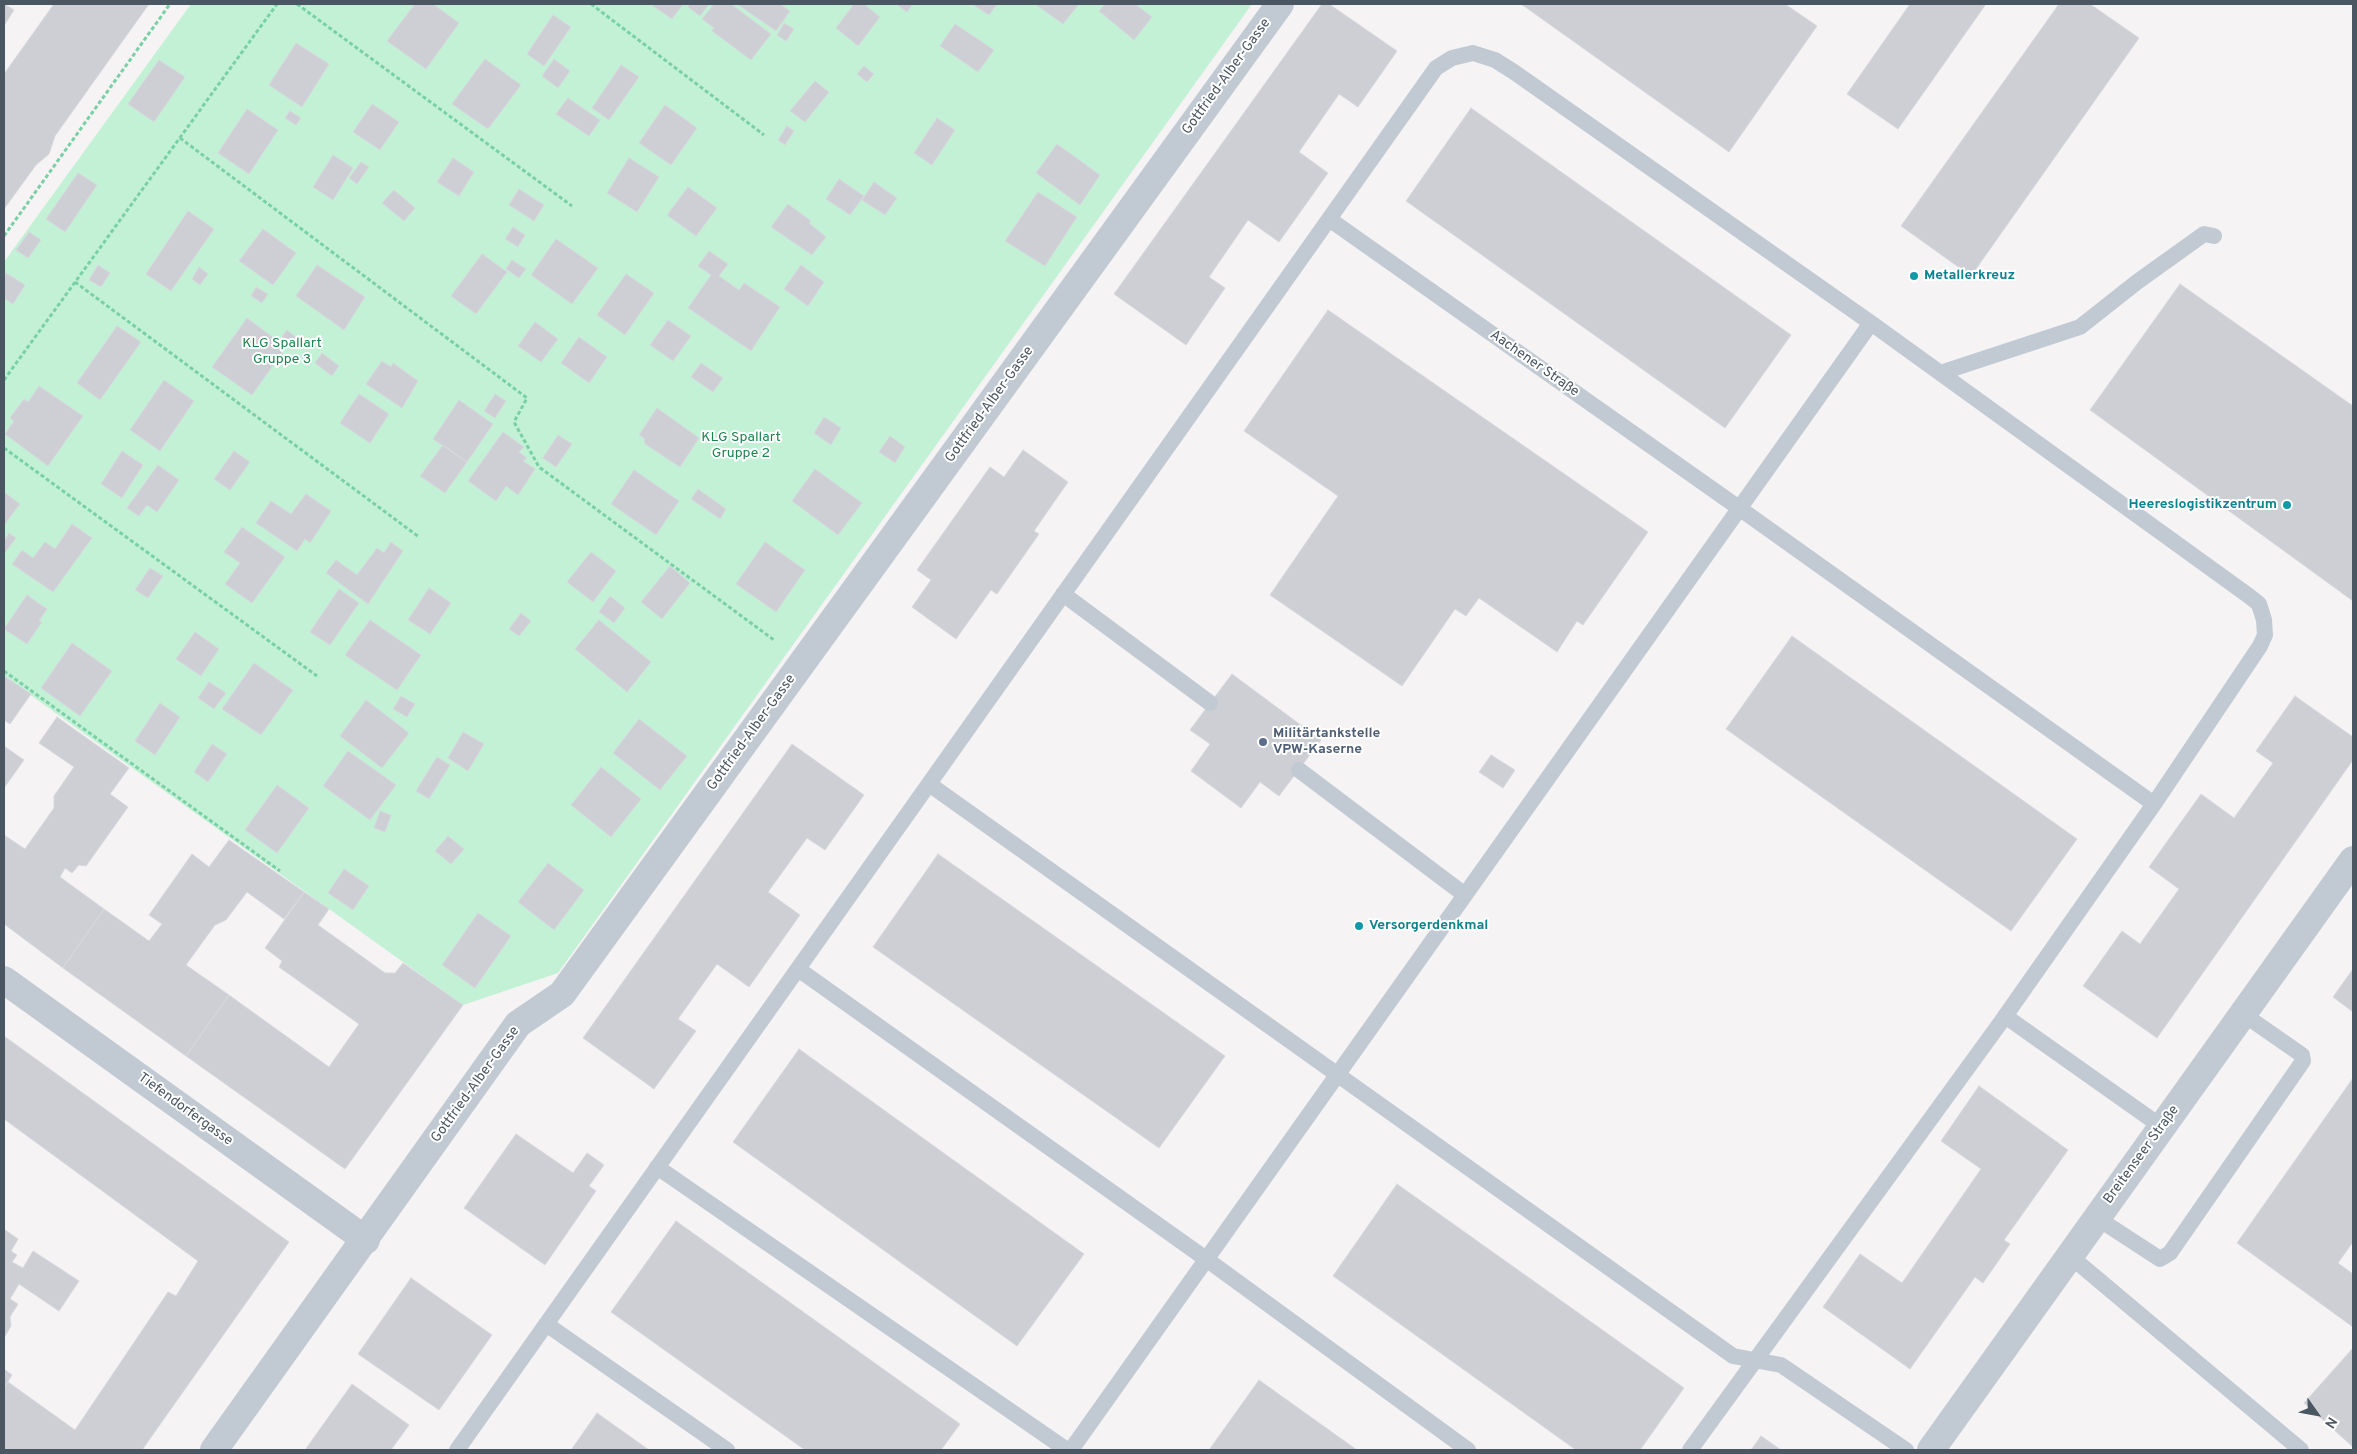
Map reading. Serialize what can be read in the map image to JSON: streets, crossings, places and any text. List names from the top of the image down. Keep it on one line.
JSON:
{"streets":{"street":["Gottfried-Alber-Gasse","Tiefendorfergasse","Breitenseer Straße"],"lane":["Aachener Straße"]},"crossings":[["Gottfried-Alber-Gasse","Tiefendorfergasse"]],"parks":["KLG Spallart Gruppe 3","KLG Spallart Gruppe 2"],"places":["Metallerkreuz","Heereslogistikzentrum","Militärtankstelle VPW-Kaserne","Versorgerdenkmal"],"north":"bottom right"}
